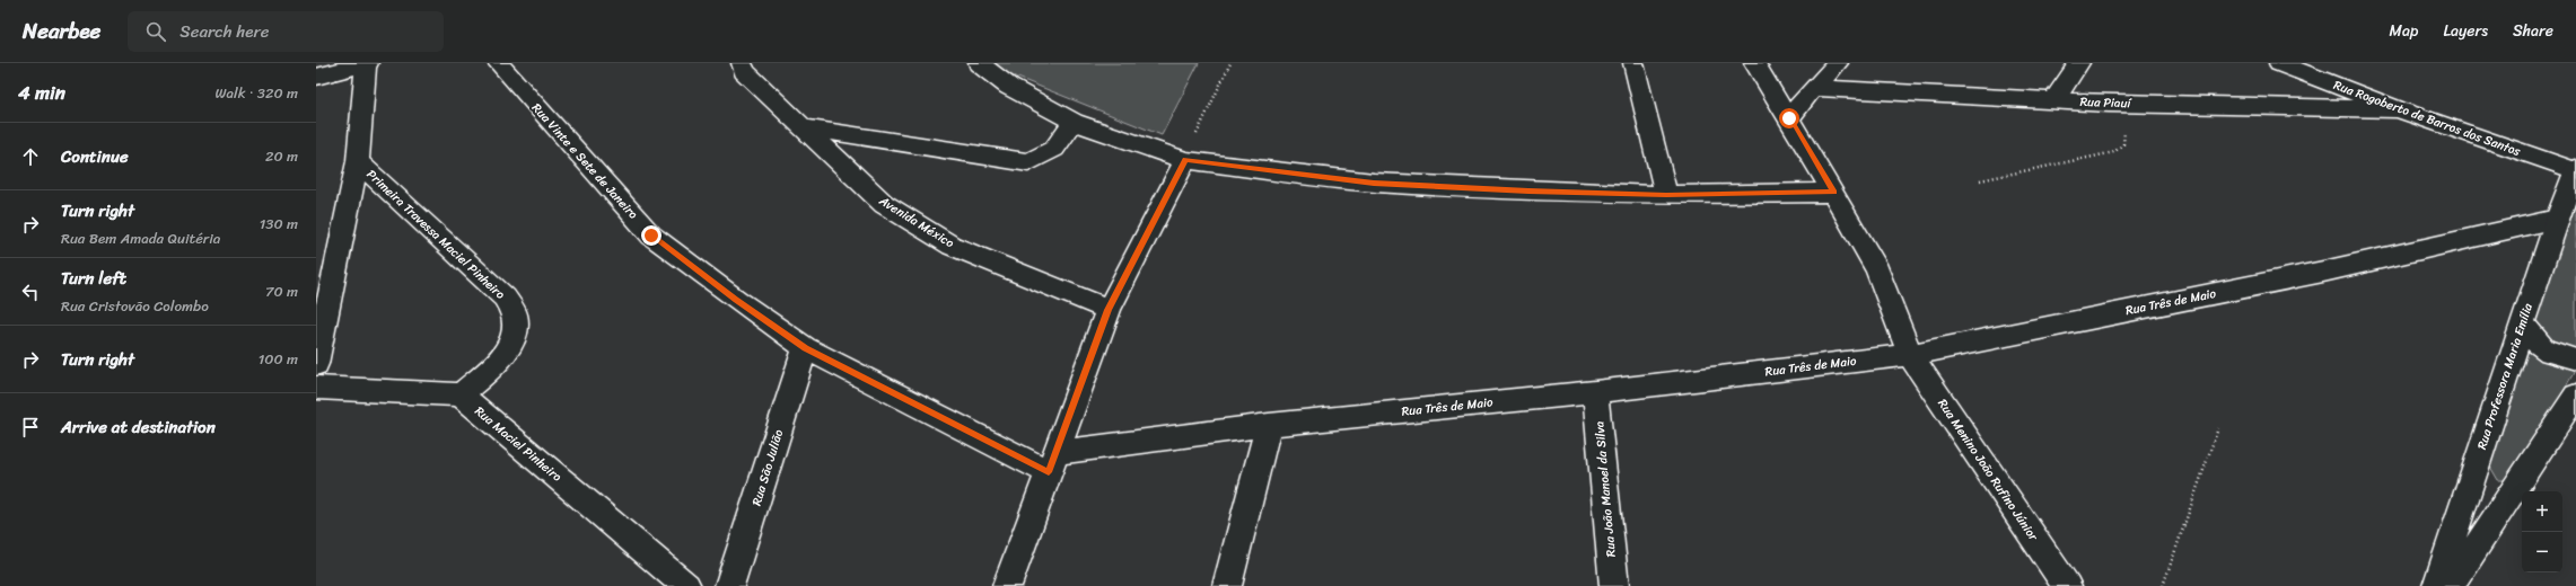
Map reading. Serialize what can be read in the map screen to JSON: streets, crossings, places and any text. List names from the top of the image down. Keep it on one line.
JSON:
{"streets":{"street":["Rua Piauí","Rua Rogoberto de Barros dos Santos","Rua Vinte e Sete de Janeiro","Avenida México","Primeira Travessa Maciel Pinheiro","Rua Três de Maio","Rua Professora Maria Emília","Rua Maciel Pinheiro","Rua São Julião","Rua Menino João Rufino Júnior","Rua João Manoel da Silva"]},"crossings":[["Rua Piauí","Rua Rogoberto de Barros dos Santos"],["Rua Rogoberto de Barros dos Santos","Rua Professora Maria Emília"],["Rua Vinte e Sete de Janeiro","Rua Três de Maio"],["Rua Vinte e Sete de Janeiro","Rua São Julião"],["Primeira Travessa Maciel Pinheiro","Rua Maciel Pinheiro"],["Rua Três de Maio","Rua Professora Maria Emília"],["Rua Três de Maio","Rua Menino João Rufino Júnior"],["Rua Três de Maio","Rua João Manoel da Silva"]],"page":{"header":"Nearbee","search":"Search here","nav":["Map","Layers","Share"],"heading":["4 min","Walk · 320 m"],"list":[["Continue","20 m"],["Turn right","Rua Bem Amada Quitéria","130 m"],["Turn left","Rua Cristovão Colombo","70 m"],["Turn right","100 m"],"Arrive at destination"],"map_buttons":["+","−"]}}
